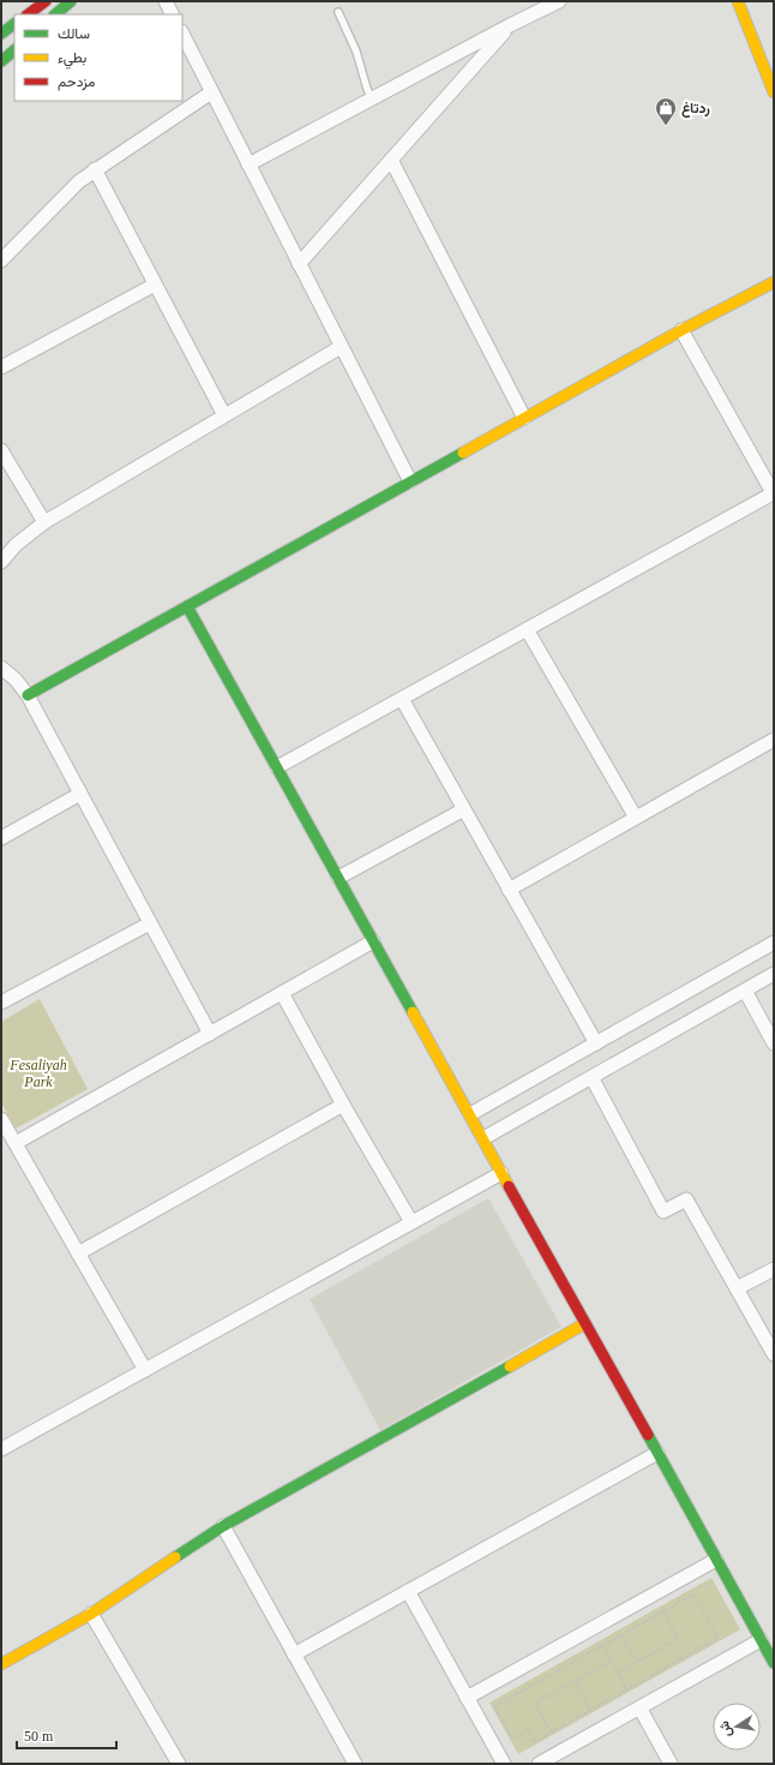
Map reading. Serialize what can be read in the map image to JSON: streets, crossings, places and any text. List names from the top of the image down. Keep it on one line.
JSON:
{"parks":["Fesaliyah Park"],"places":{"shop":["ردتاغ"]},"legend":["سالك","بطيء","مزدحم"],"scale_bar":"50 m","north":"left"}
